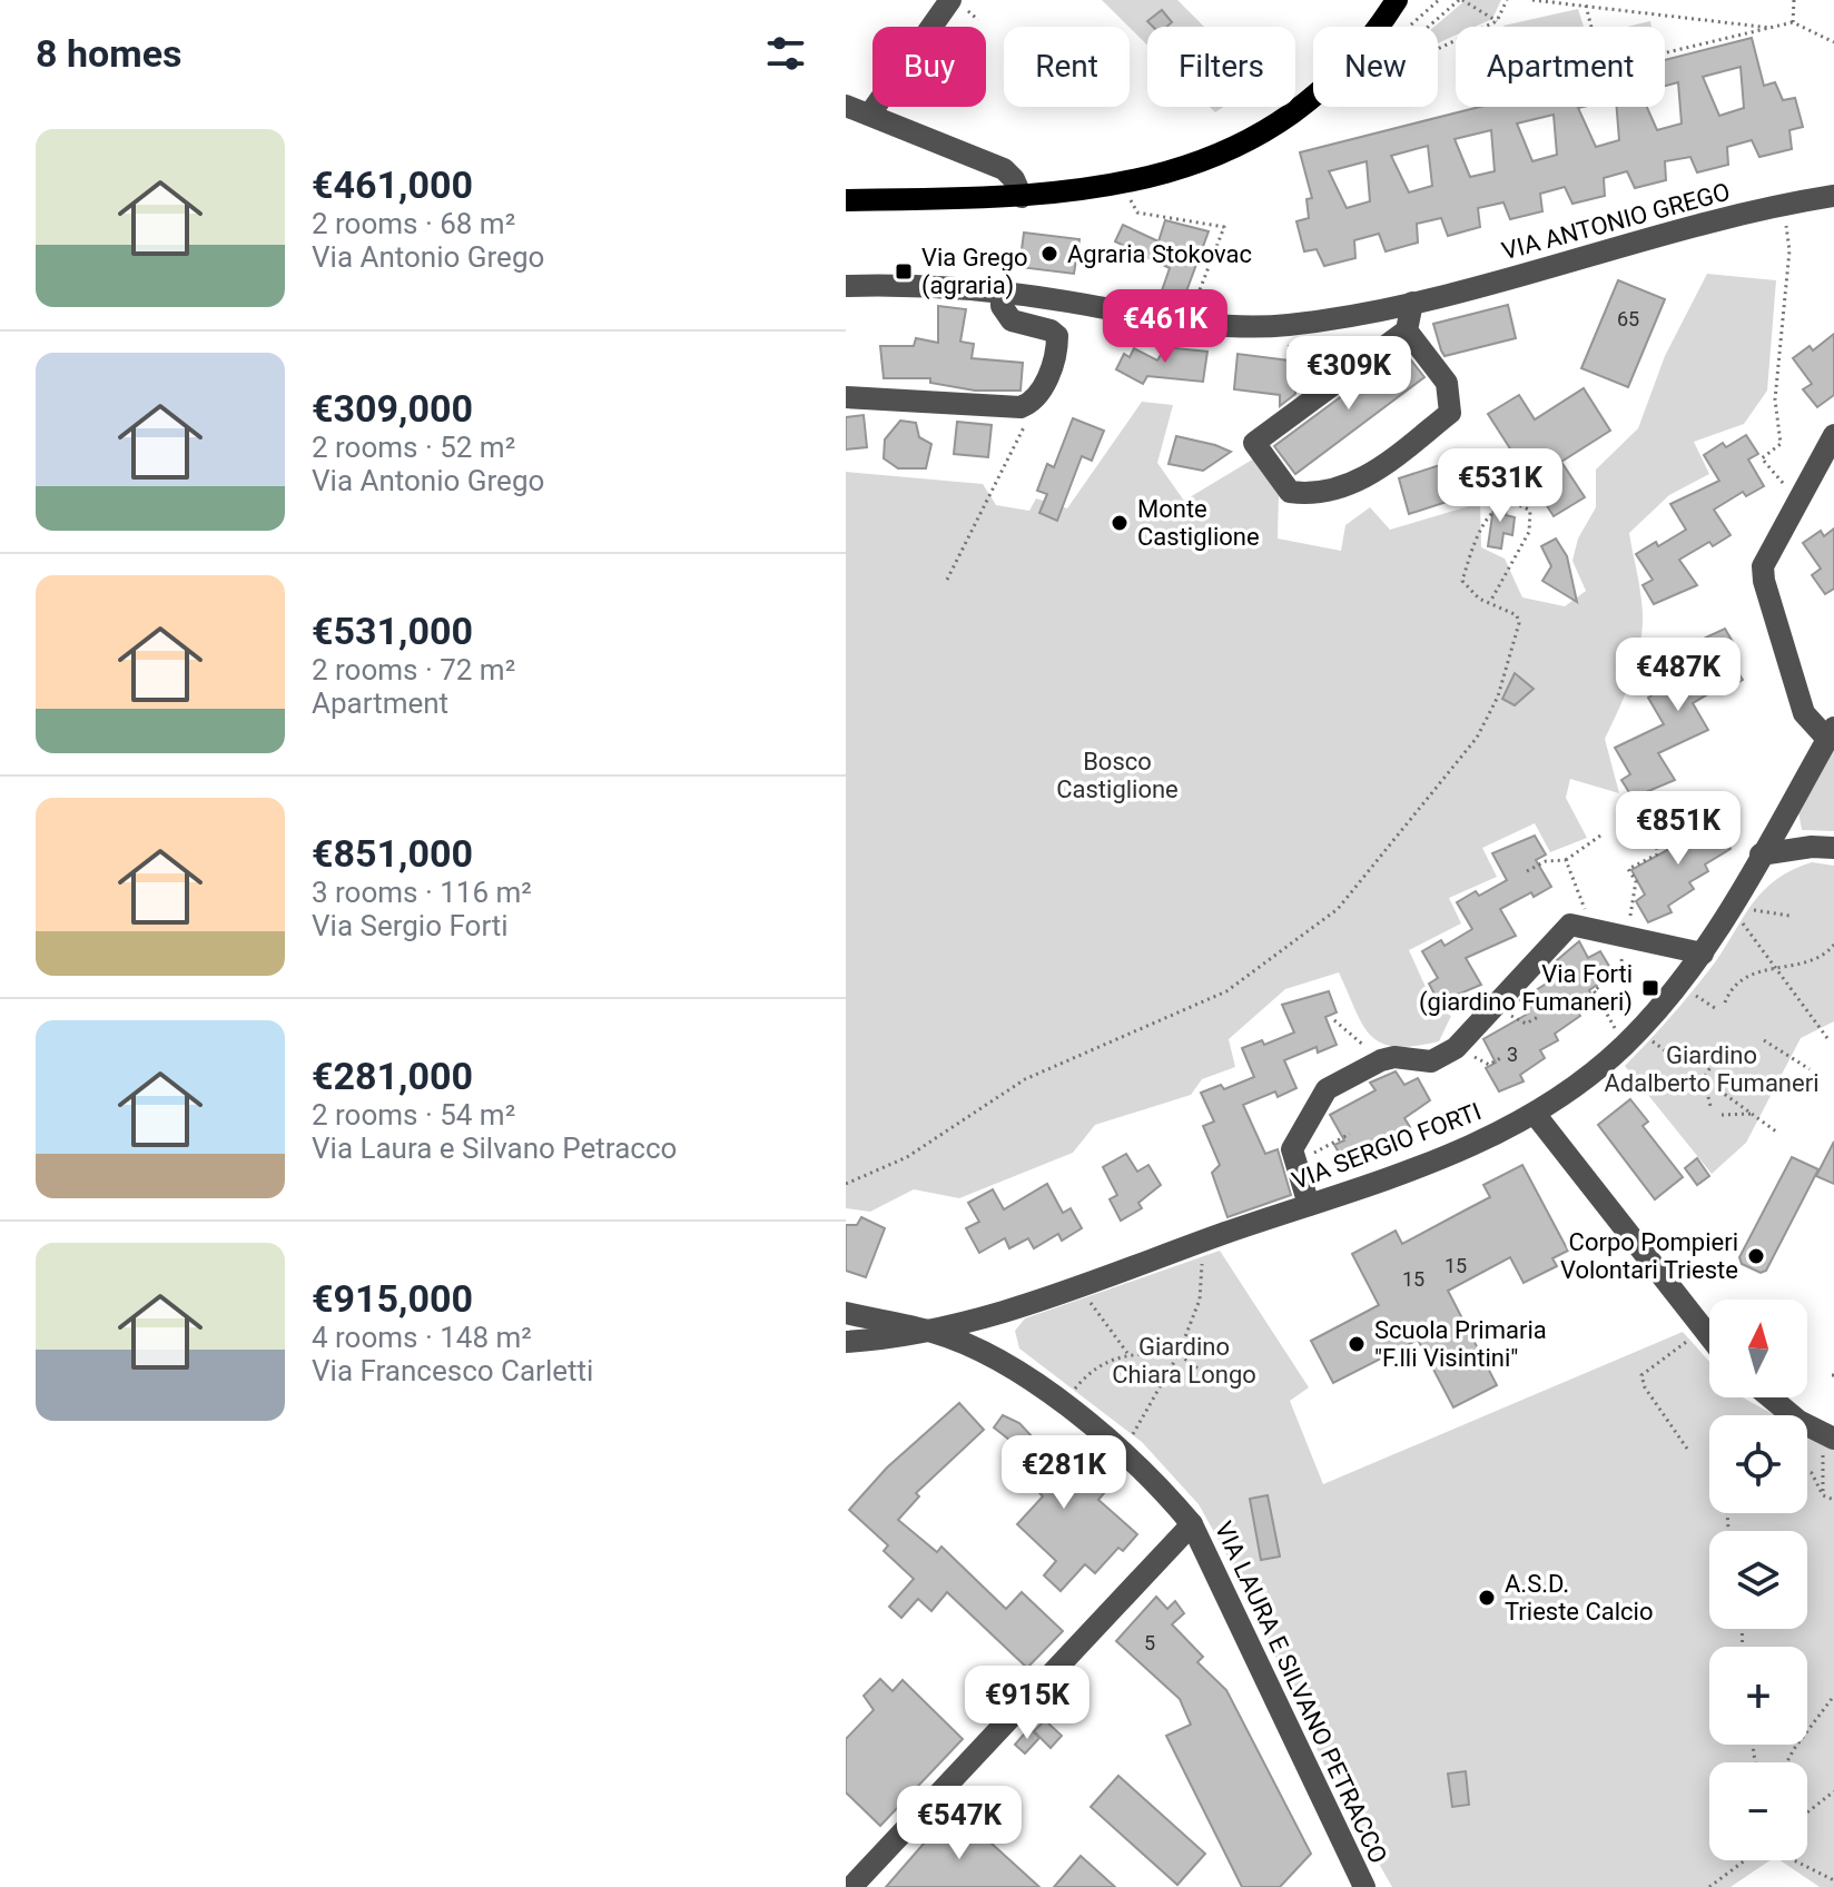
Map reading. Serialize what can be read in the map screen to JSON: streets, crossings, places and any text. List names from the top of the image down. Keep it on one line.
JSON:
{"streets":{"street":["VIA ANTONIO GREGO","VIA SERGIO FORTI","VIA LAURA E SILVANO PETRACCO"]},"crossings":[["VIA SERGIO FORTI","VIA LAURA E SILVANO PETRACCO"]],"parks":["Bosco Castiglione","Giardino Adalberto Fumaneri","Giardino Chiara Longo"],"places":{"other":["Agraria Stokovac","Monte Castiglione","Corpo Pompieri Volontari Trieste","Scuola Primaria \"F.lli Visintini\"","A.S.D. Trieste Calcio"],"transit":["Via Grego (agraria)","Via Forti (giardino Fumaneri)"]},"house_numbers":["65","3","15","15","5"],"north":"top","page":{"heading":"8 homes","chip":["Buy","Rent","Filters","New","Apartment"],"list":[{"name":"€461,000","note":"2 rooms · 68 m² · Via Antonio Grego"},{"name":"€309,000","note":"2 rooms · 52 m² · Via Antonio Grego"},{"name":"€531,000","note":"2 rooms · 72 m² · Apartment"},{"name":"€851,000","note":"3 rooms · 116 m² · Via Sergio Forti"},{"name":"€281,000","note":"2 rooms · 54 m² · Via Laura e Silvano Petracco"},{"name":"€915,000","note":"4 rooms · 148 m² · Via Francesco Carletti"}],"price":["€461K","€309K","€531K","€487K","€851K","€281K","€915K","€547K"],"map_buttons":["+","−"]}}
